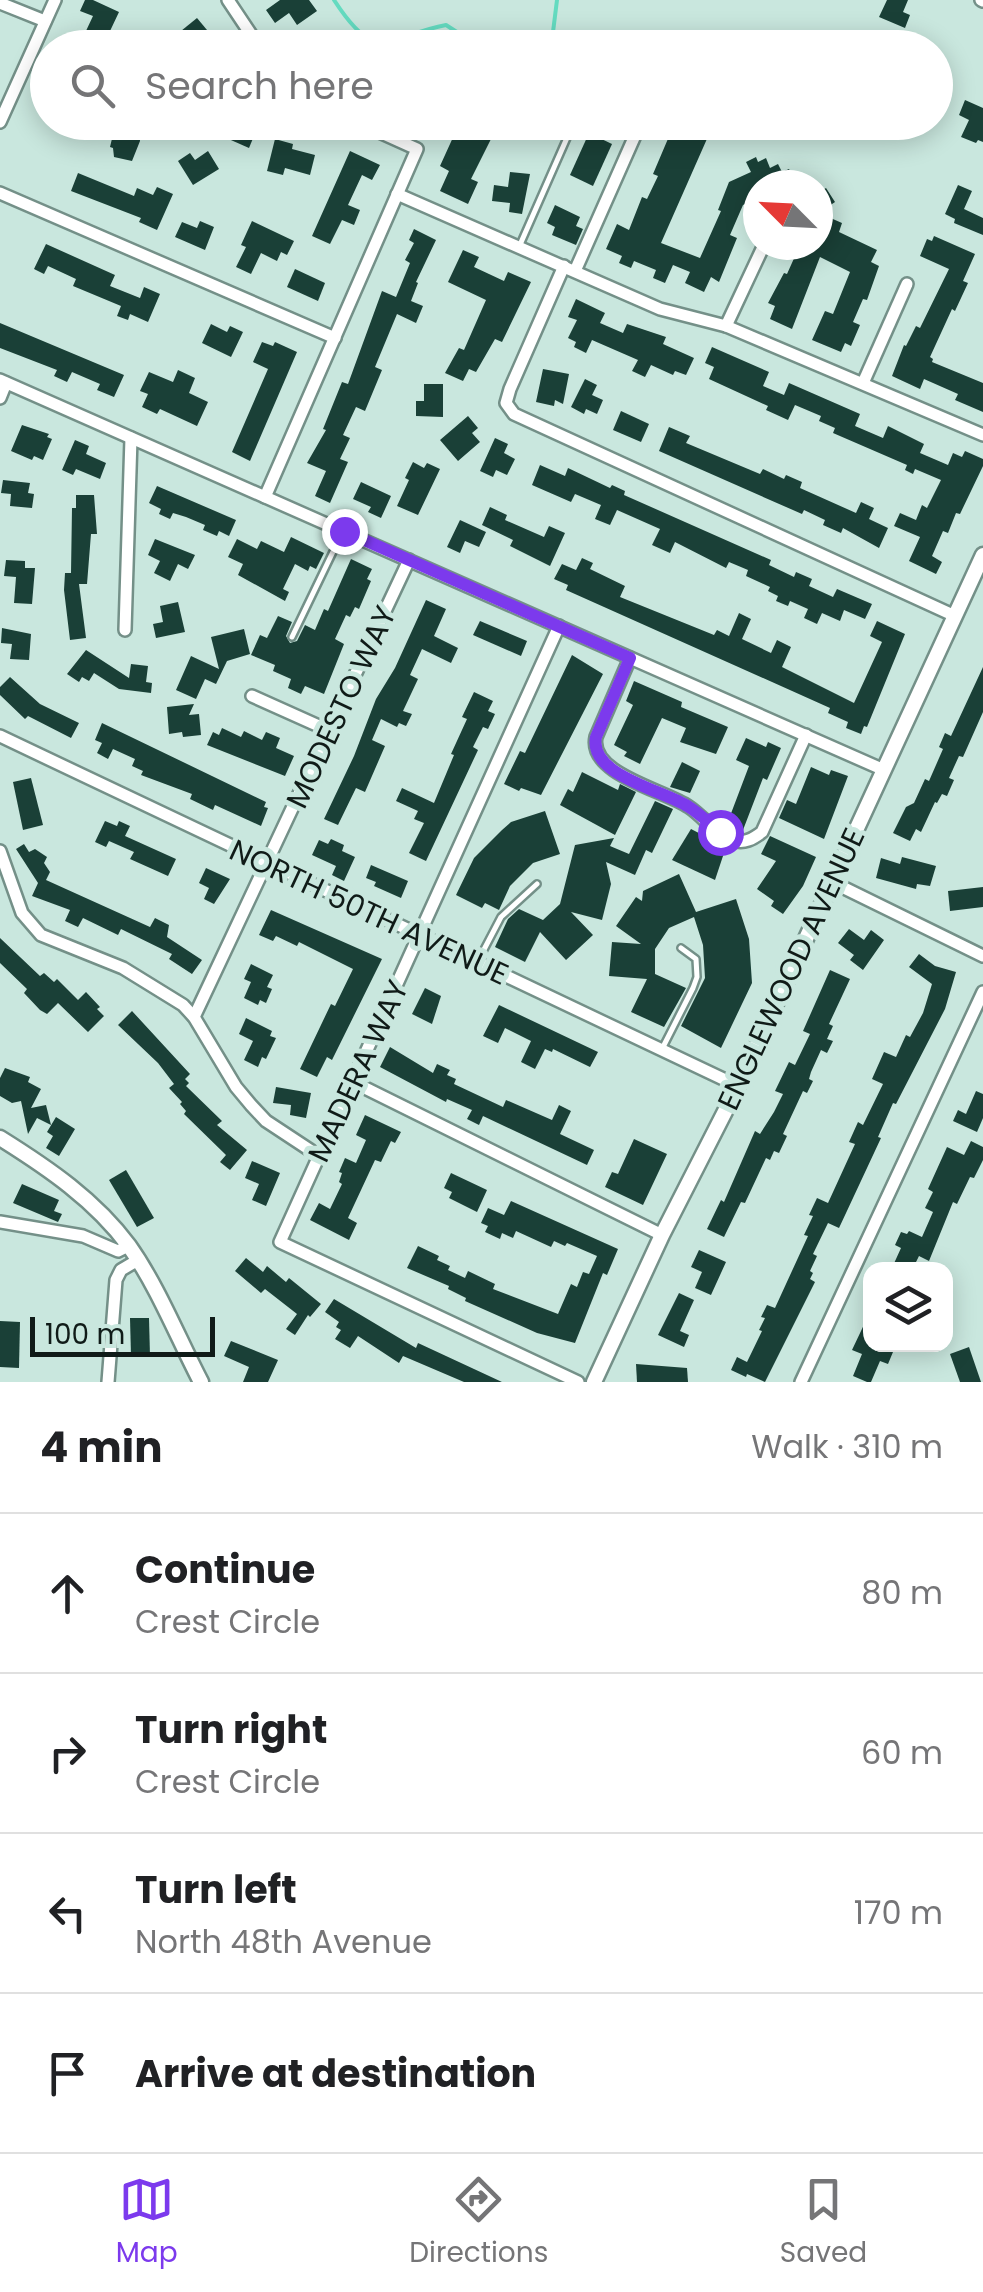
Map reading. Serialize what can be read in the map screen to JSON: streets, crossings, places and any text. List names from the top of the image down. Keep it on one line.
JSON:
{"streets":{"street":["MODESTO WAY","NORTH 50TH AVENUE","ENGLEWOOD AVENUE","MADERA WAY"]},"crossings":[["MODESTO WAY","NORTH 50TH AVENUE"],["NORTH 50TH AVENUE","ENGLEWOOD AVENUE"],["NORTH 50TH AVENUE","MADERA WAY"]],"scale_bar":"100 m","north":"top left","page":{"search":"Search here","scale":"100 m","heading":["4 min","Walk · 310 m"],"list":[["Continue","Crest Circle","80 m"],["Turn right","Crest Circle","60 m"],["Turn left","North 48th Avenue","170 m"],"Arrive at destination"],"nav":["Map","Directions","Saved"]}}
